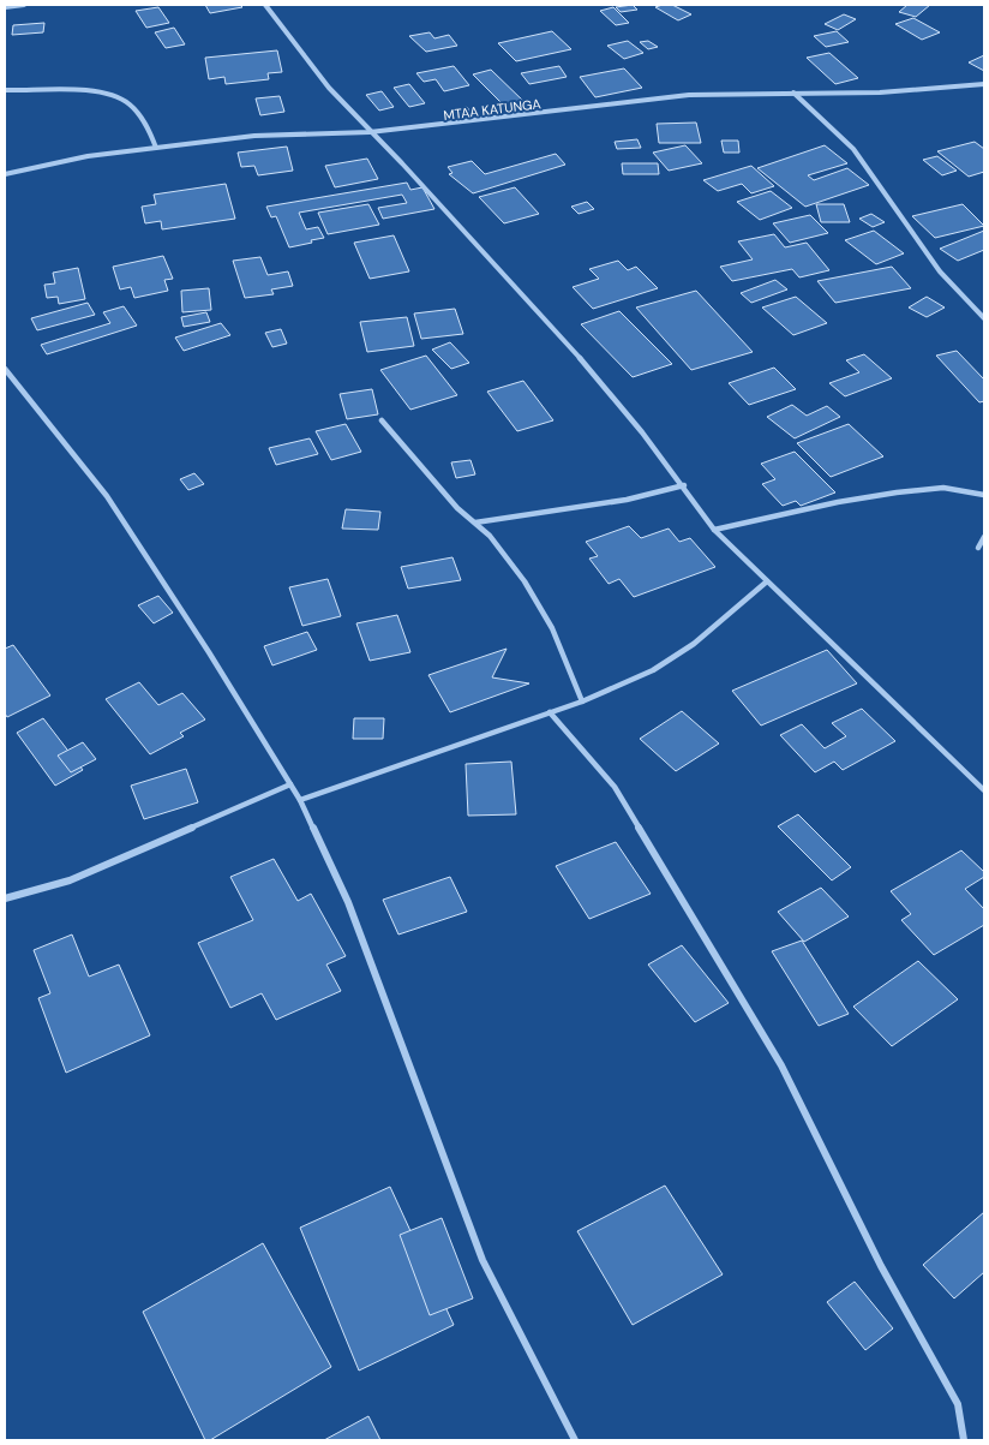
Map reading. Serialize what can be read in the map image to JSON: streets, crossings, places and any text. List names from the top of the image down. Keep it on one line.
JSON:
{"streets":{"street":["MTAA KATUNGA"]}}
